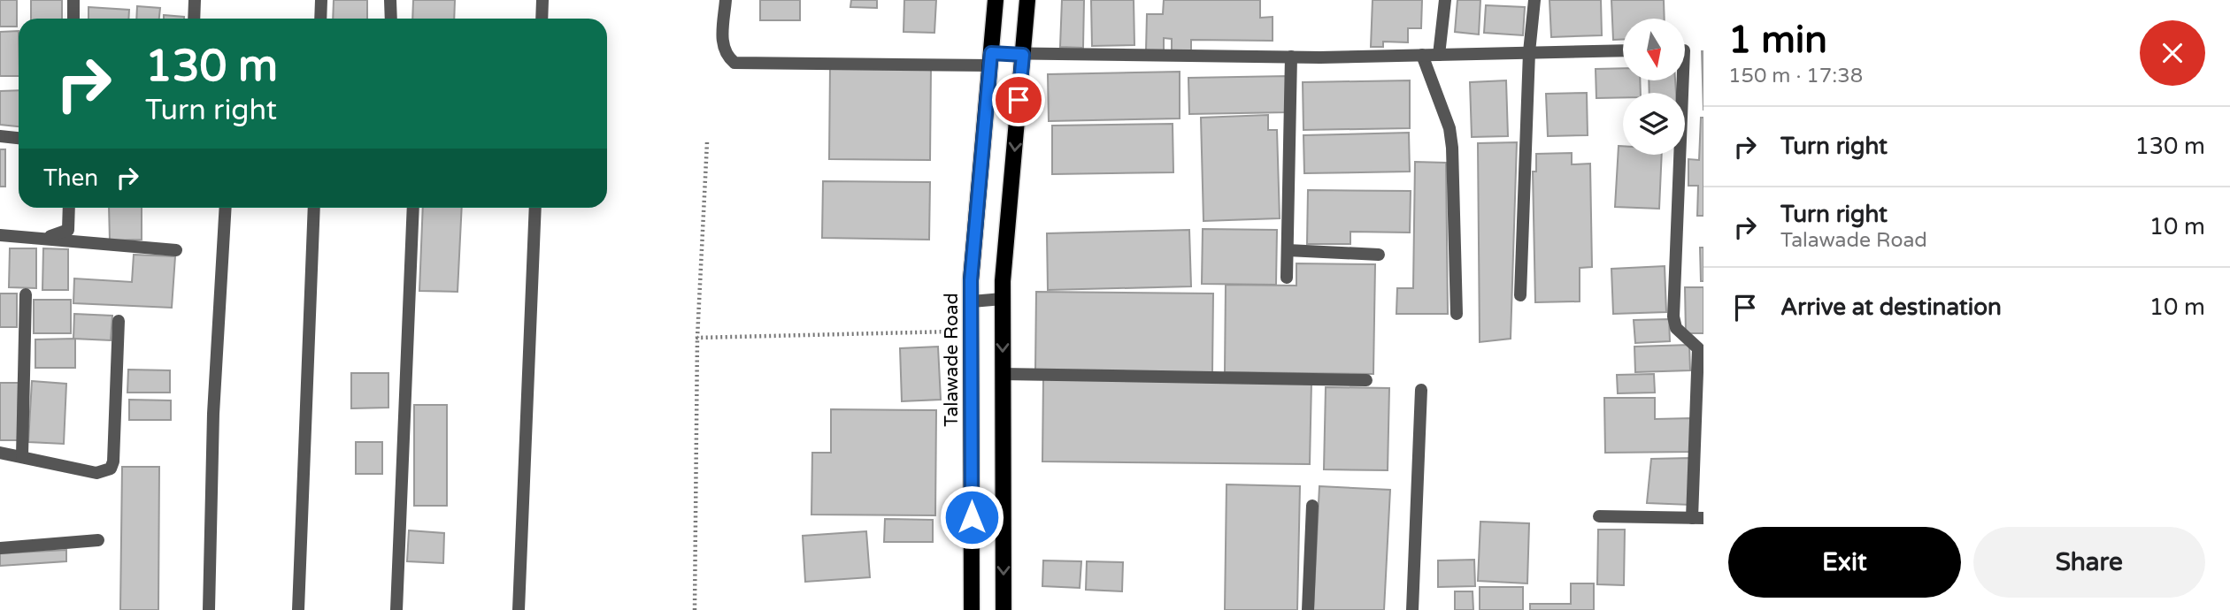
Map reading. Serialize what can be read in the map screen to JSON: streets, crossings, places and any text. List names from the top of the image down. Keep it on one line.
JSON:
{"streets":{"main road":["Talawade Road"]},"north":"bottom","page":{"heading":["1 min","150 m · 17:38"],"turn":["130 m","Turn right"],"list":[{"name":"Turn right","value":"130 m"},{"name":"Turn right","note":"Talawade Road","value":"10 m"},{"name":"Arrive at destination","value":"10 m"}],"then":"Then","buttons":["Exit","Share"]}}
